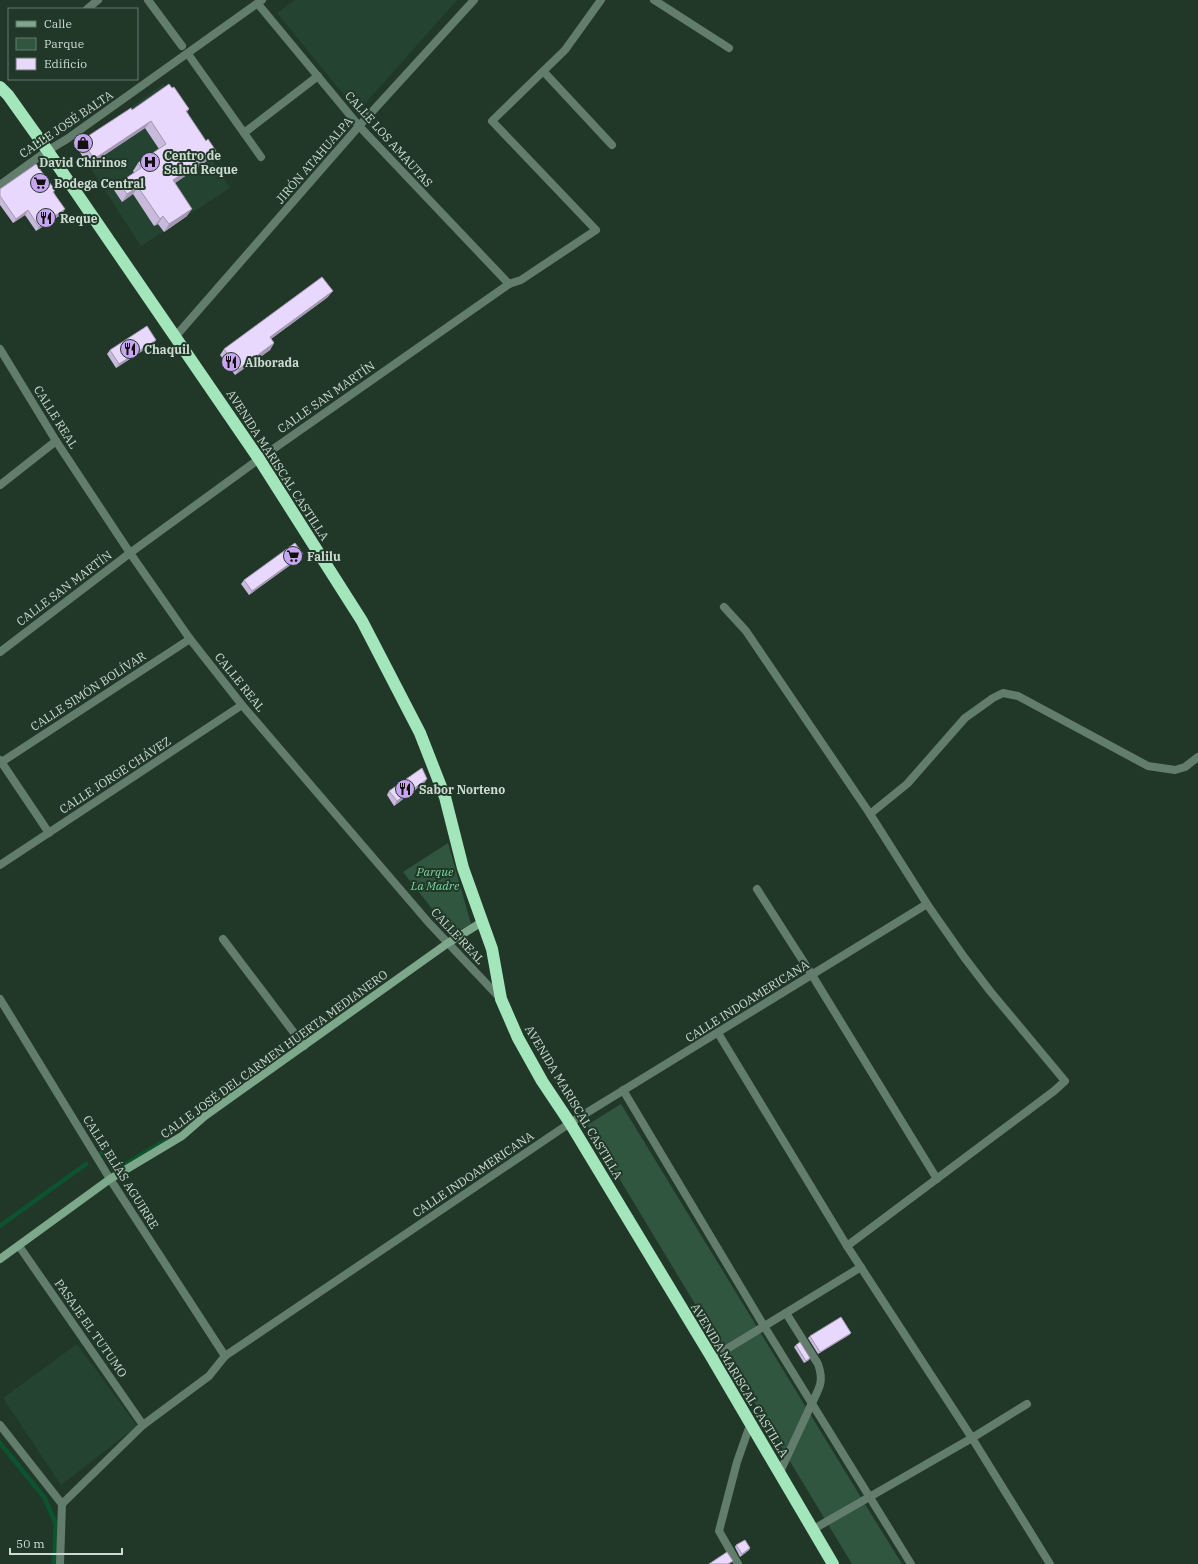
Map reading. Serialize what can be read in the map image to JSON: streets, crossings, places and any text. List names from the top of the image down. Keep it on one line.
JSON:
{"streets":{"highway":["AVENIDA MARISCAL CASTILLA"],"street":["CALLE JOSÉ BALTA","CALLE LOS AMAUTAS","JIRÓN ATAHUALPA","CALLE SAN MARTÍN","CALLE REAL","CALLE SIMÓN BOLÍVAR","CALLE JORGE CHÁVEZ","CALLE INDOAMERICANA","CALLE JOSÉ DEL CARMEN HUERTA MEDIANERO","CALLE ELÍAS AGUIRRE","PASAJE EL TUTUMO"]},"crossings":[["CALLE JOSÉ BALTA","CALLE LOS AMAUTAS"],["CALLE JOSÉ BALTA","AVENIDA MARISCAL CASTILLA"],["CALLE LOS AMAUTAS","JIRÓN ATAHUALPA"],["CALLE LOS AMAUTAS","CALLE SAN MARTÍN"],["JIRÓN ATAHUALPA","AVENIDA MARISCAL CASTILLA"],["CALLE SAN MARTÍN","CALLE REAL"],["CALLE SAN MARTÍN","AVENIDA MARISCAL CASTILLA"],["CALLE REAL","AVENIDA MARISCAL CASTILLA"],["CALLE REAL","CALLE SIMÓN BOLÍVAR"],["CALLE REAL","CALLE JORGE CHÁVEZ"],["CALLE REAL","CALLE JOSÉ DEL CARMEN HUERTA MEDIANERO"],["AVENIDA MARISCAL CASTILLA","CALLE INDOAMERICANA"],["AVENIDA MARISCAL CASTILLA","CALLE JOSÉ DEL CARMEN HUERTA MEDIANERO"],["CALLE INDOAMERICANA","CALLE ELÍAS AGUIRRE"],["CALLE INDOAMERICANA","PASAJE EL TUTUMO"],["CALLE JOSÉ DEL CARMEN HUERTA MEDIANERO","CALLE ELÍAS AGUIRRE"],["CALLE JOSÉ DEL CARMEN HUERTA MEDIANERO","PASAJE EL TUTUMO"]],"parks":["Parque La Madre"],"places":{"shop":["David Chirinos"],"hospital":["Centro de Salud Reque"],"supermarket":["Bodega Central","Falilu"],"restaurant":["Reque","Chaquil","Alborada","Sabor Norteno"]},"legend":["Calle","Parque","Edificio"],"scale_bar":"50 m"}
